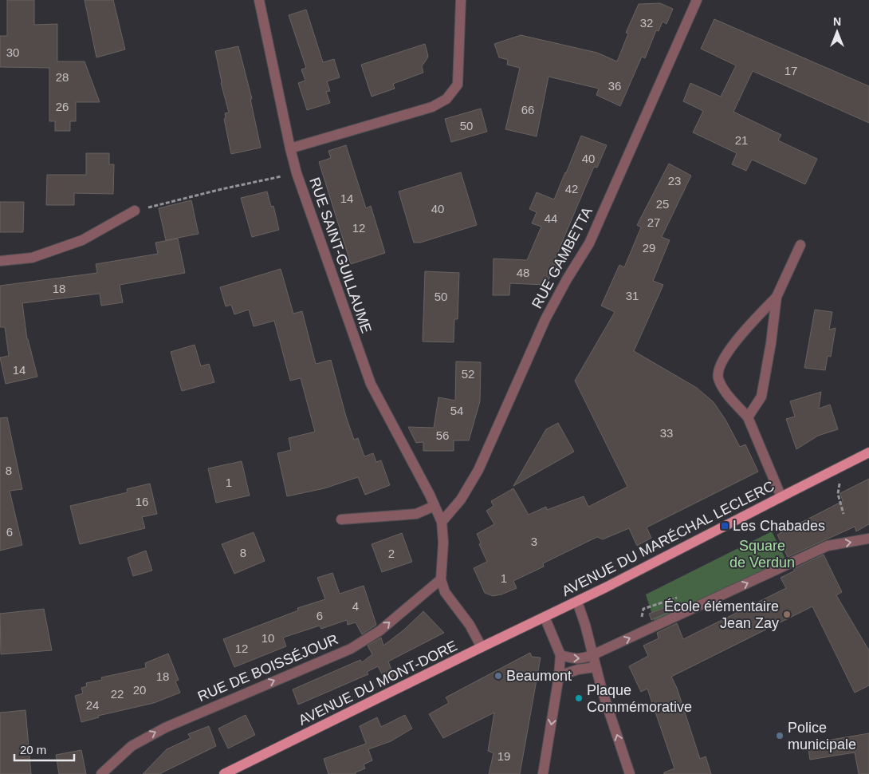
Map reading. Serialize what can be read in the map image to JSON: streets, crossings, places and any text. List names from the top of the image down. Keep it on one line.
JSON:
{"streets":{"main road":["AVENUE DU MARÉCHAL LECLERC","AVENUE DU MONT-DORE"],"street":["RUE SAINT-GUILLAUME","RUE GAMBETTA","RUE DE BOISSÉJOUR"]},"crossings":[["RUE SAINT-GUILLAUME","RUE GAMBETTA"],["RUE SAINT-GUILLAUME","RUE DE BOISSÉJOUR"],["AVENUE DU MARÉCHAL LECLERC","AVENUE DU MONT-DORE"]],"one_way":["RUE DE BOISSÉJOUR"],"parks":["Square de Verdun"],"places":{"transit":["Les Chabades"],"other":["École élémentaire Jean Zay","Beaumont","Plaque Commémorative","Police municipale"]},"house_numbers":["32","30","17","28","36","26","66","50","21","40","23","42","14","25","40","44","27","12","29","48","18","31","50","14","52","54","33","56","8","1","16","6","3","8","2","1","4","6","10","12","18","20","22","24","19"],"scale_bar":"20 m","north":"top"}
